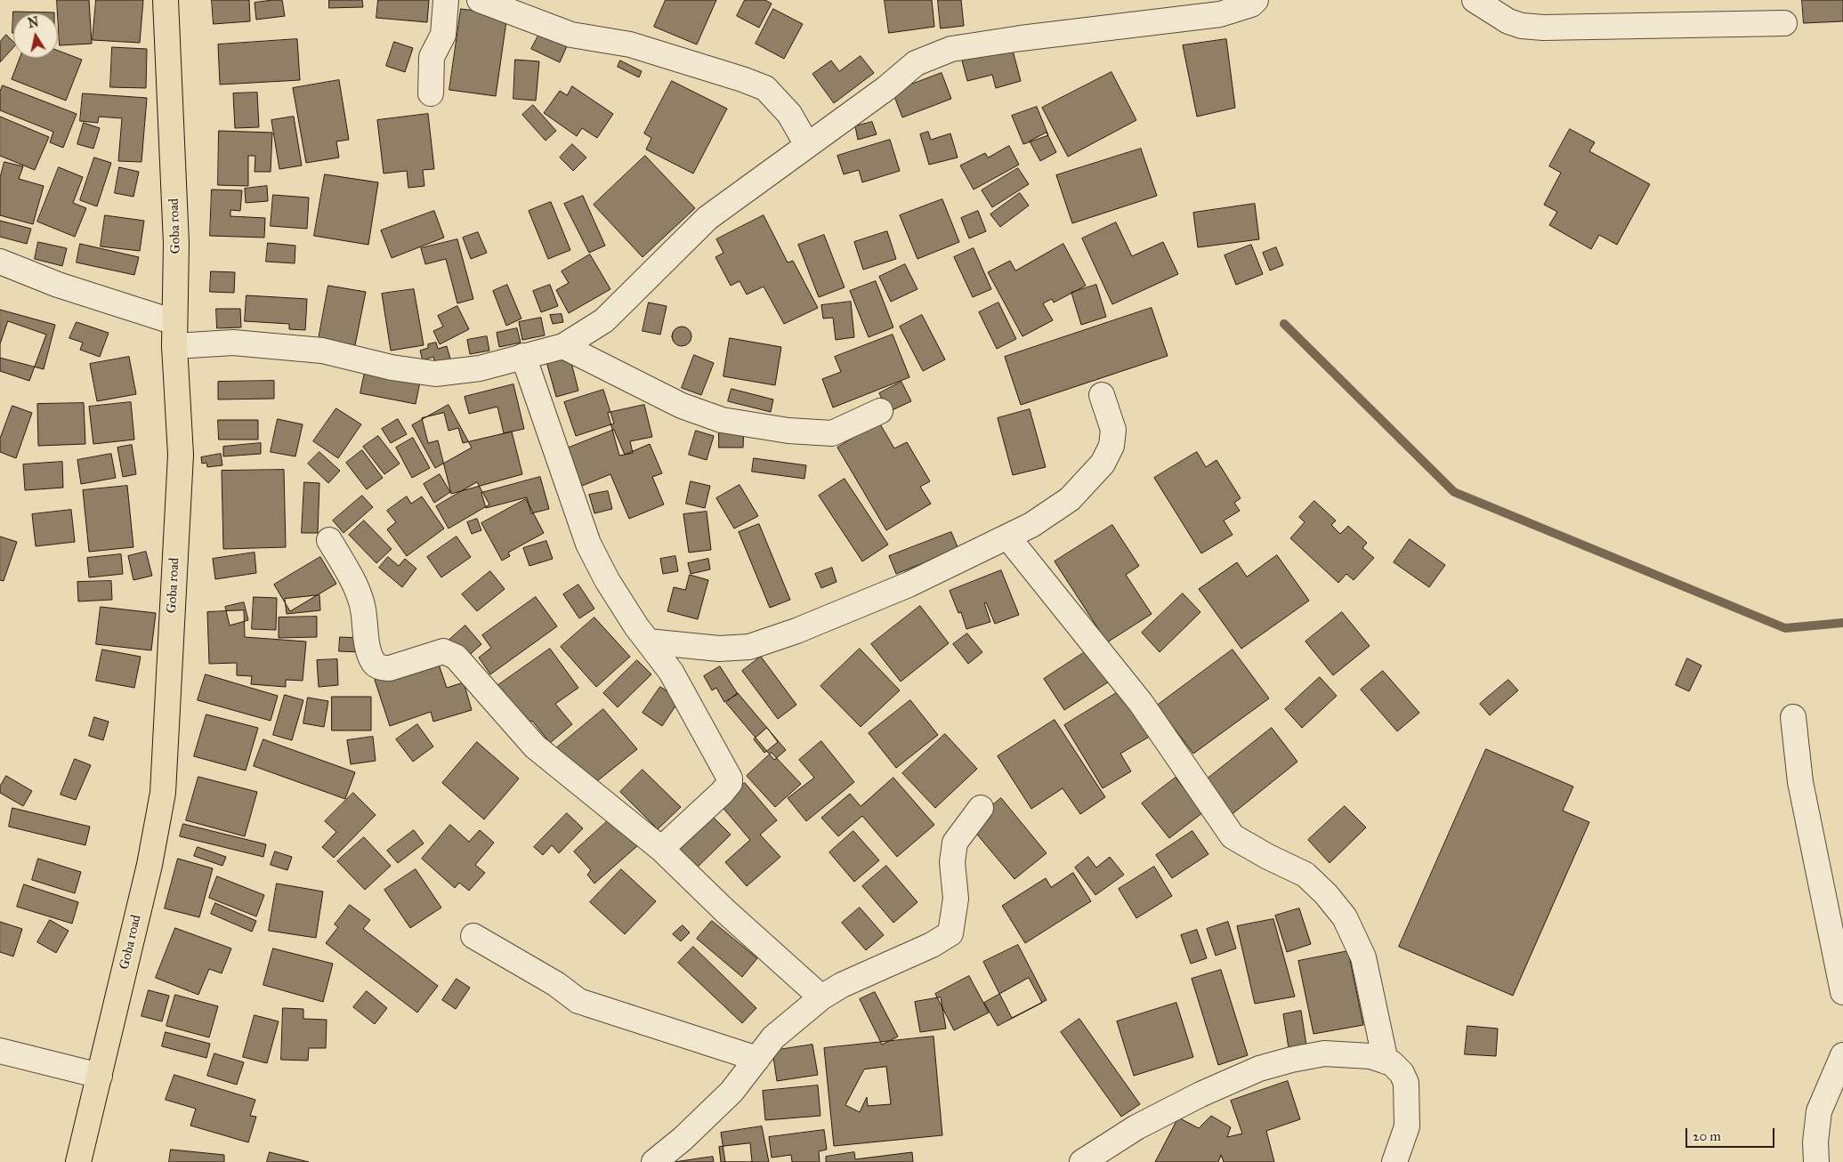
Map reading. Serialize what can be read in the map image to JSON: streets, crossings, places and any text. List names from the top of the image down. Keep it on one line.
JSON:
{"streets":{"main road":["Goba road"]},"scale_bar":"20 m","north":"top"}
